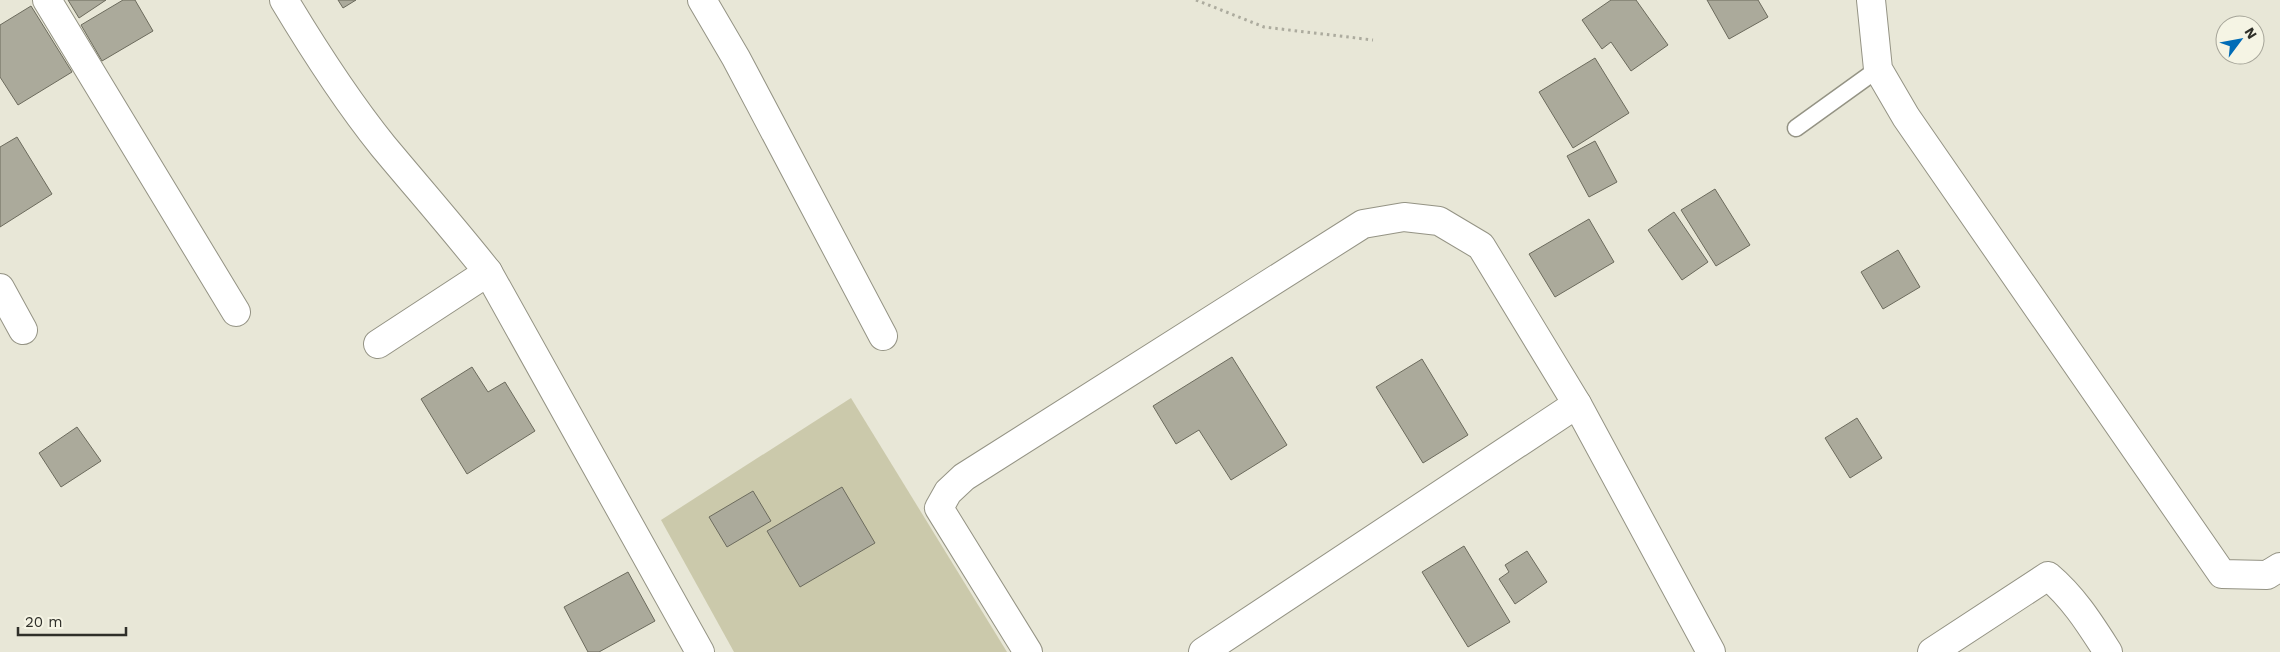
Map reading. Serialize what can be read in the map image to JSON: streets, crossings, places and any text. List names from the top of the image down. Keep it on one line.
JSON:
{"scale_bar":"20 m","north":"top right"}
